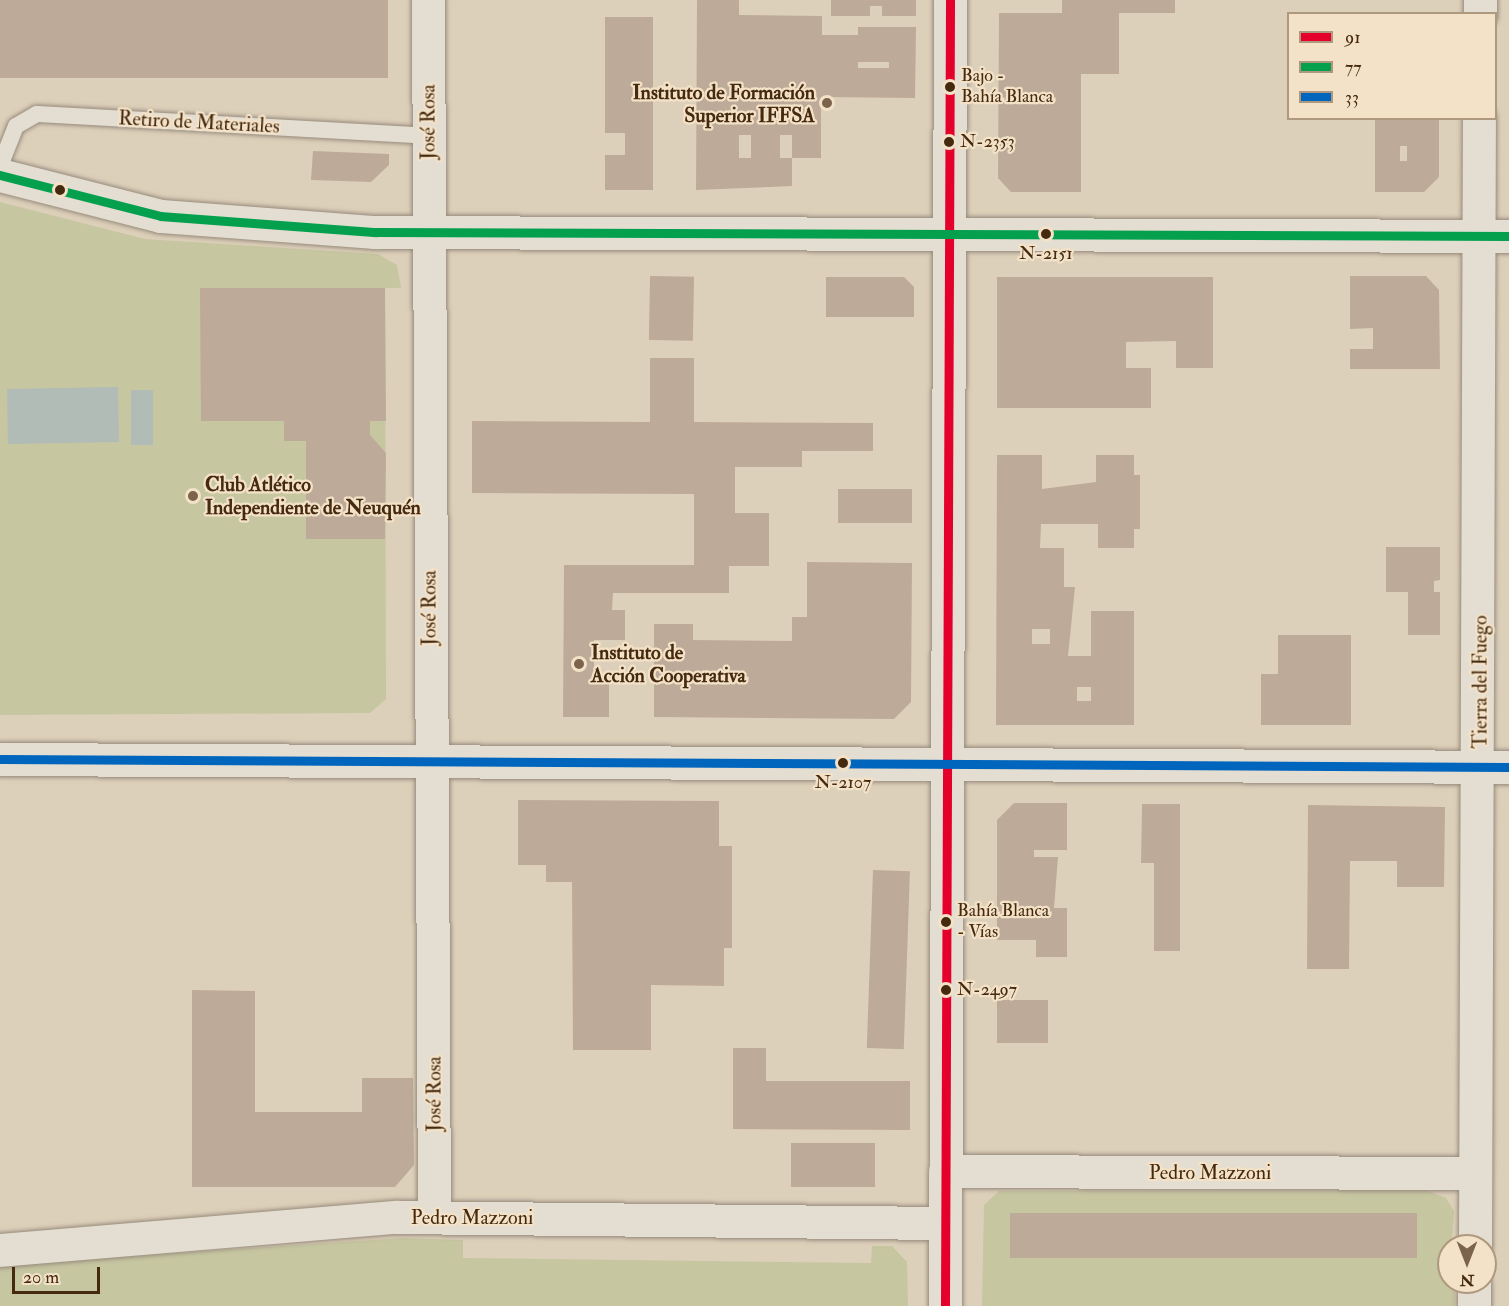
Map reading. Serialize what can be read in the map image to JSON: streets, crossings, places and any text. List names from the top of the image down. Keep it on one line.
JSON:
{"streets":{"street":["José Rosa","Tierra del Fuego","Pedro Mazzoni"],"lane":["Retiro de Materiales"]},"crossings":[["Retiro de Materiales","José Rosa"],["José Rosa","Pedro Mazzoni"],["Tierra del Fuego","Pedro Mazzoni"]],"places":["Bajo - Bahía Blanca","Instituto de Formación Superior IFFSA","N-2353","N-2151","Club Atlético Independiente de Neuquén","Instituto de Acción Cooperativa","N-2107","Bahía Blanca - Vías","N-2497"],"lines":["transit line 91","transit line 77","transit line 33"],"legend":["91","77","33"],"scale_bar":"20 m","north":"bottom"}
